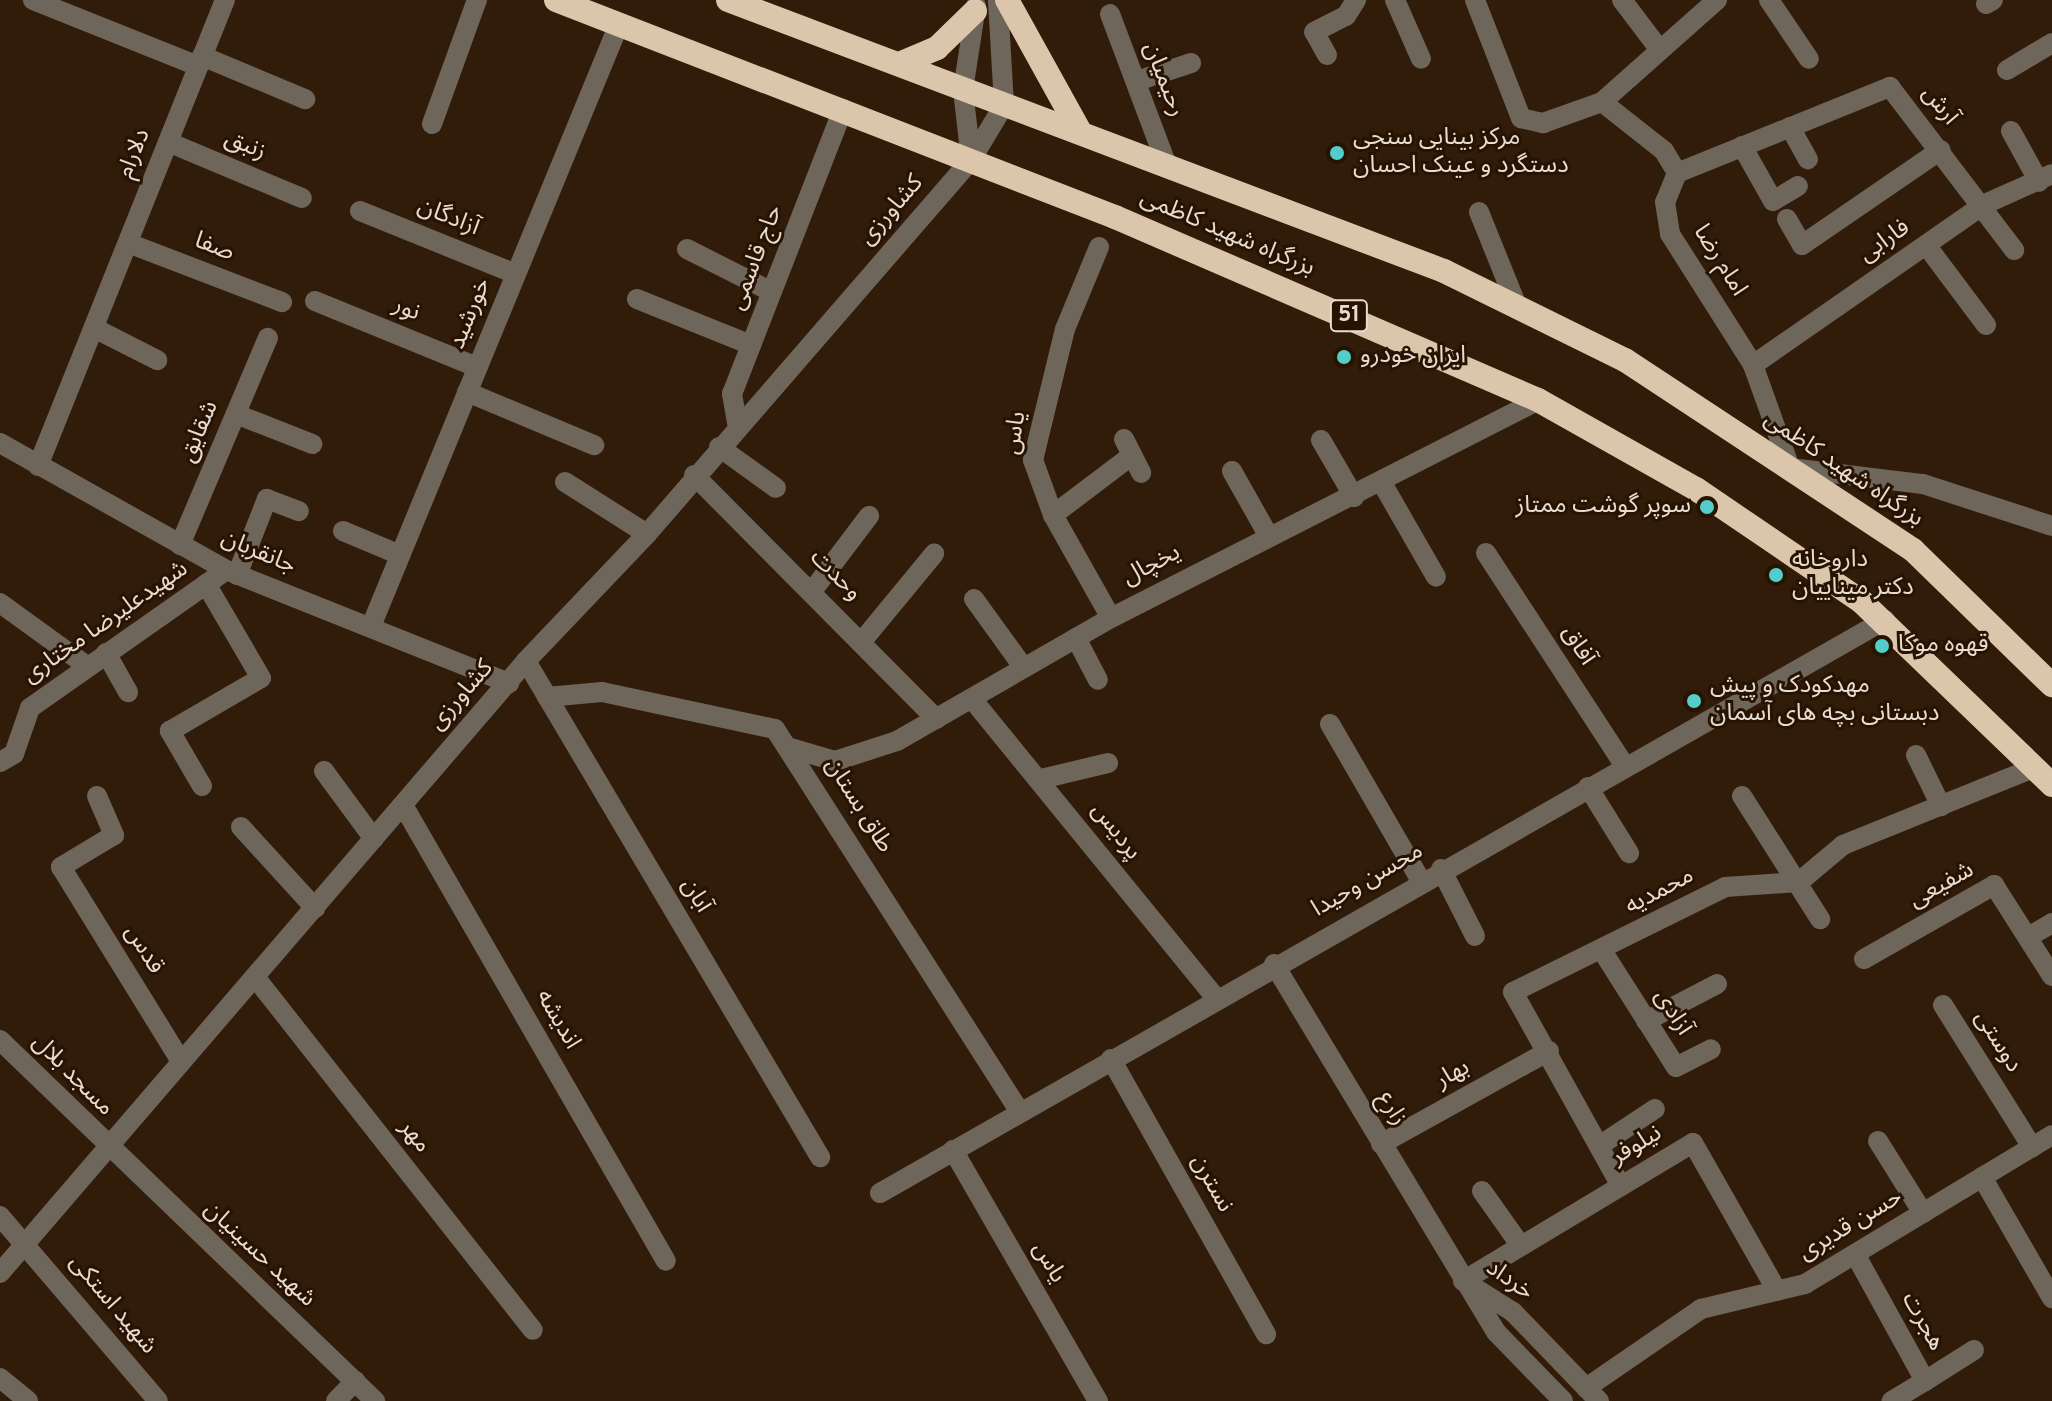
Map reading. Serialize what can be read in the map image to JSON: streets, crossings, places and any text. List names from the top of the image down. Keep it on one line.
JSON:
{"streets":{"highway":["بزرگراه شهید کاظمی","51"],"street":["رحیمیان","آرش","زنبق","دلارام","کشاورزی","آزادگان","فارابی","صفا","حاج قاسمی","امام رضا","نور","خورشید","شقایق","یاس","جانقربان","یخچال","وحدت","شهیدعلیرضا مختاری","آفاق","طاق بستان","پردیس","محسن وحیدا","شفیعی","محمدیه","آبان","قدس","آزادی","اندیشه","دوستی","بهار","مسجد بلال","زارع","مهر","نیلوفر","نسترن","حسن قدیری","شهید حسینیان","خرداد","شهید استکی","هجرت"]},"crossings":[["رحیمیان","بزرگراه شهید کاظمی"],["آرش","فارابی"],["آرش","امام رضا"],["زنبق","دلارام"],["دلارام","صفا"],["دلارام","جانقربان"],["کشاورزی","بزرگراه شهید کاظمی"],["کشاورزی","حاج قاسمی"],["کشاورزی","جانقربان"],["کشاورزی","وحدت"],["کشاورزی","آبان"],["کشاورزی","قدس"],["کشاورزی","اندیشه"],["کشاورزی","مسجد بلال"],["کشاورزی","مهر"],["کشاورزی","شهید حسینیان"],["کشاورزی","شهید استکی"],["آزادگان","خورشید"],["بزرگراه شهید کاظمی","حاج قاسمی"],["بزرگراه شهید کاظمی","امام رضا"],["بزرگراه شهید کاظمی","خورشید"],["بزرگراه شهید کاظمی","یخچال"],["بزرگراه شهید کاظمی","محسن وحیدا"],["فارابی","امام رضا"],["نور","خورشید"],["خورشید","جانقربان"],["شقایق","جانقربان"],["یاس","یخچال"],["یاس","محسن وحیدا"],["جانقربان","شهیدعلیرضا مختاری"],["یخچال","وحدت"],["یخچال","طاق بستان"],["یخچال","پردیس"],["آفاق","محسن وحیدا"],["طاق بستان","محسن وحیدا"],["طاق بستان","آبان"],["پردیس","محسن وحیدا"],["محسن وحیدا","زارع"],["محسن وحیدا","نسترن"],["محمدیه","آزادی"],["محمدیه","بهار"],["محمدیه","نیلوفر"],["دوستی","حسن قدیری"],["بهار","زارع"],["مسجد بلال","شهید حسینیان"],["زارع","نیلوفر"],["زارع","خرداد"],["نیلوفر","حسن قدیری"],["نیلوفر","خرداد"],["حسن قدیری","خرداد"],["حسن قدیری","هجرت"]],"places":["مرکز بینایی سنجی دستگرد و عینک احسان","ایران خودرو","سوپر گوشت ممتاز","داروخانه دکتر میناییان","قهوه موکا","مهدکودک و پیش دبستانی بچه های آسمان"]}
